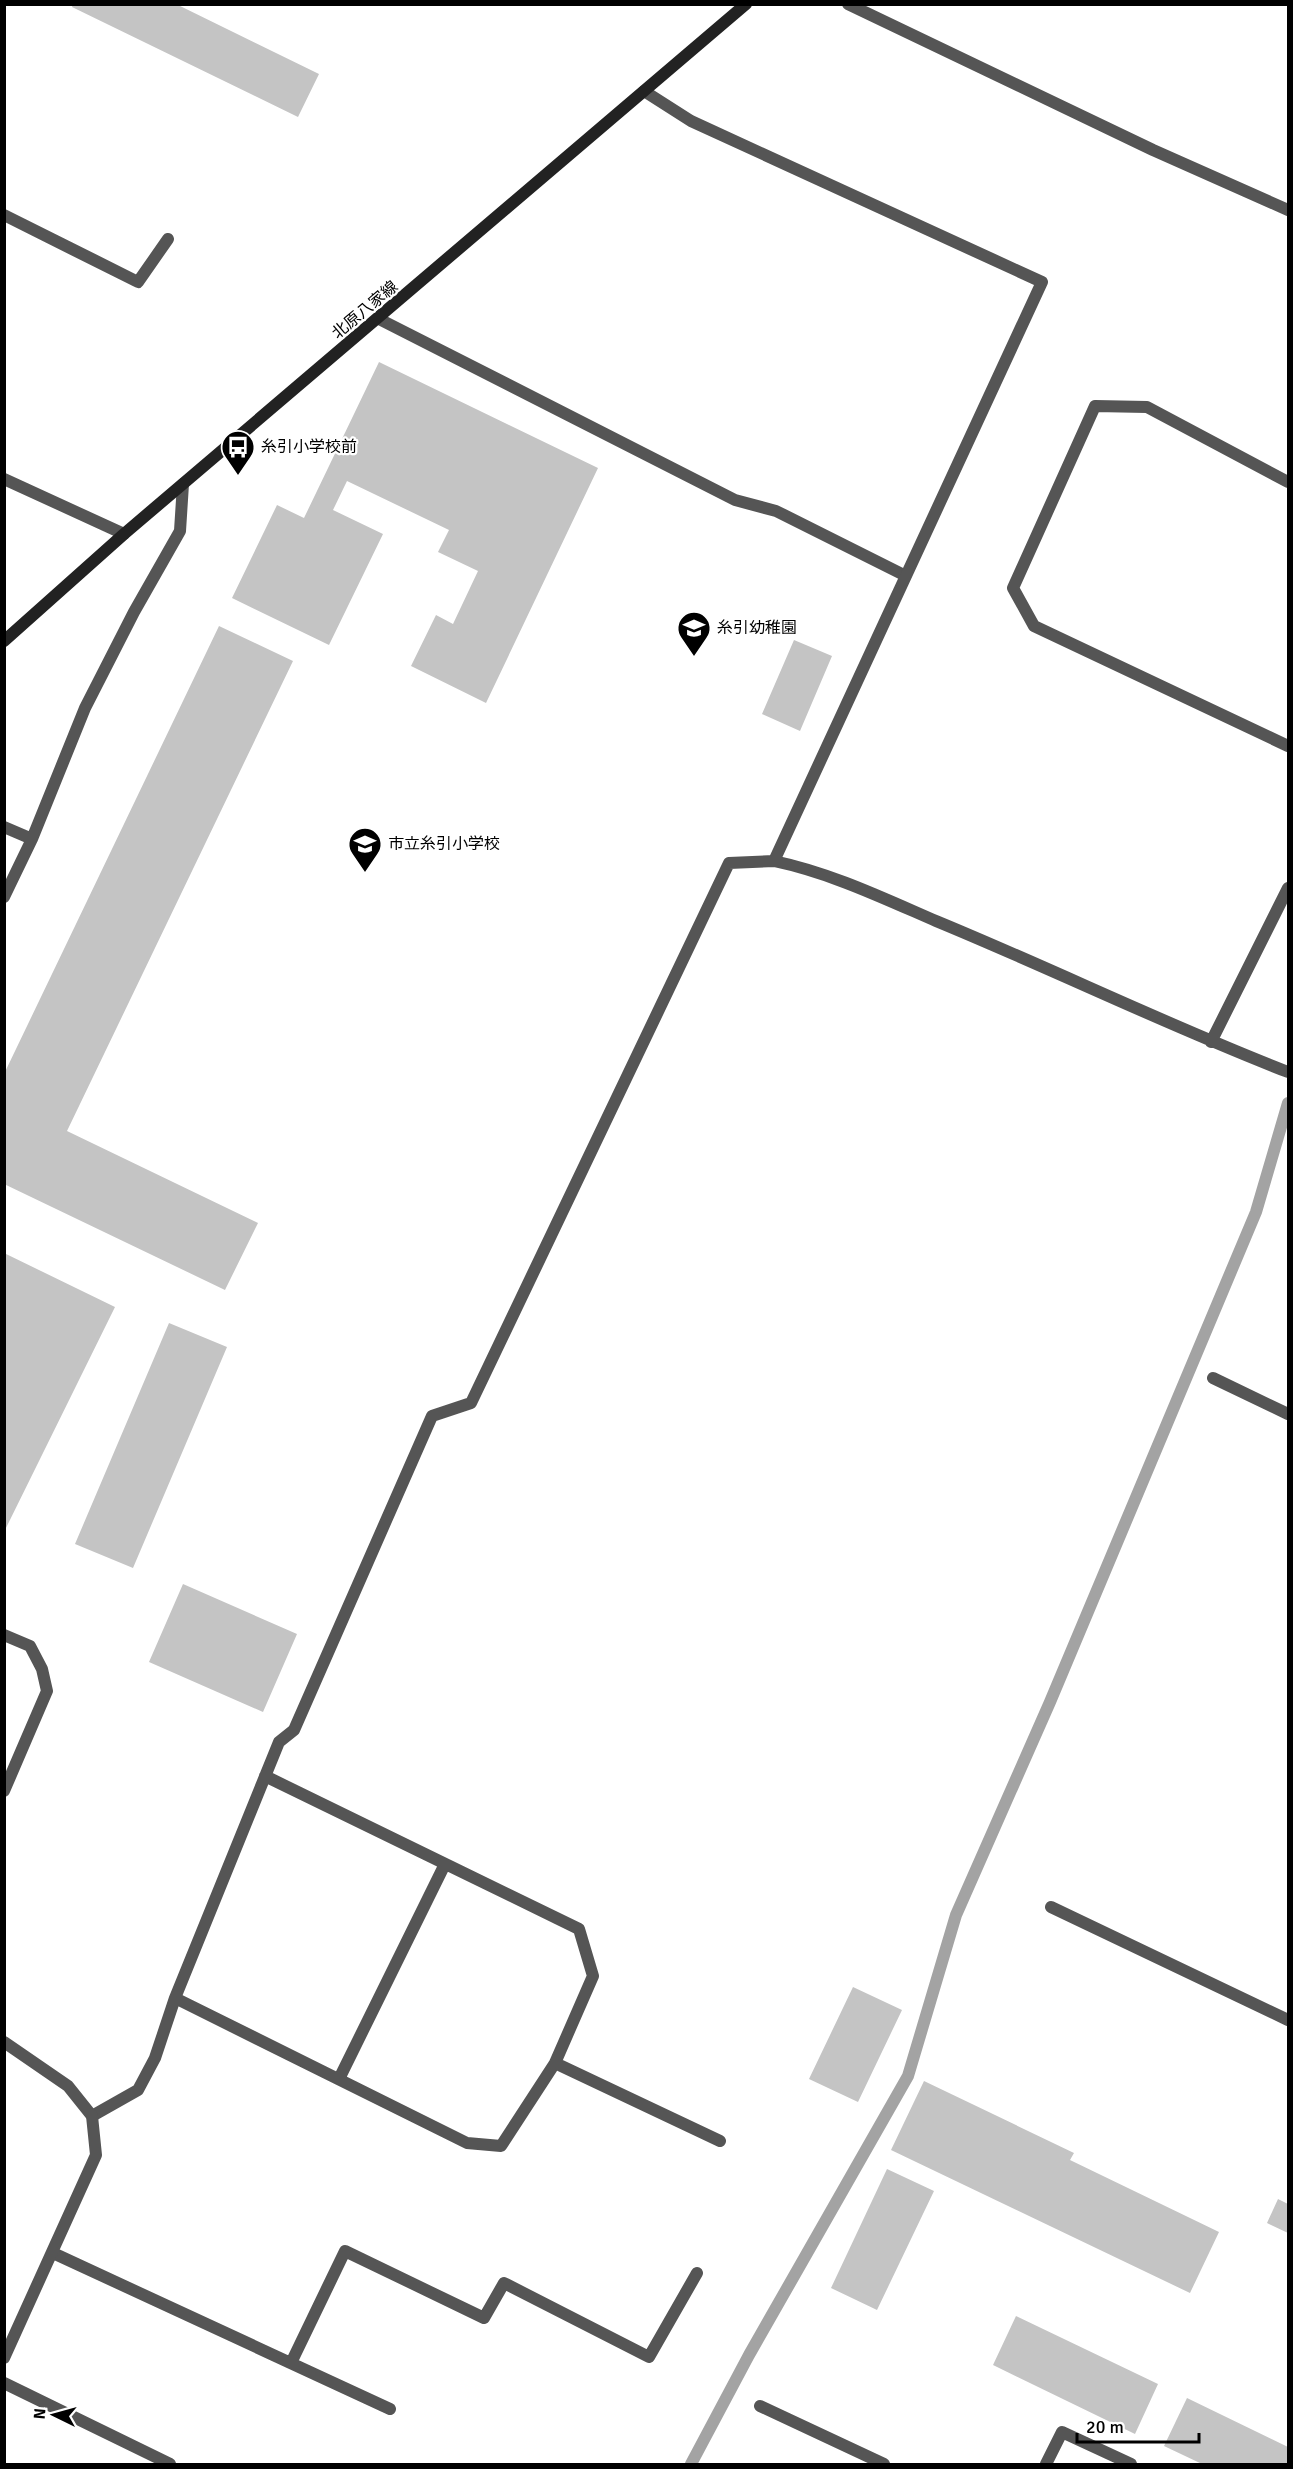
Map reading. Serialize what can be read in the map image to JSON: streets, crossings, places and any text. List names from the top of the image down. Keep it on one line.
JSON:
{"streets":{"main road":["北原八家線"]},"places":{"bus stop":["糸引小学校前"],"school or university":["糸引幼稚園","市立糸引小学校"]},"scale_bar":"20 m","north":"left"}
